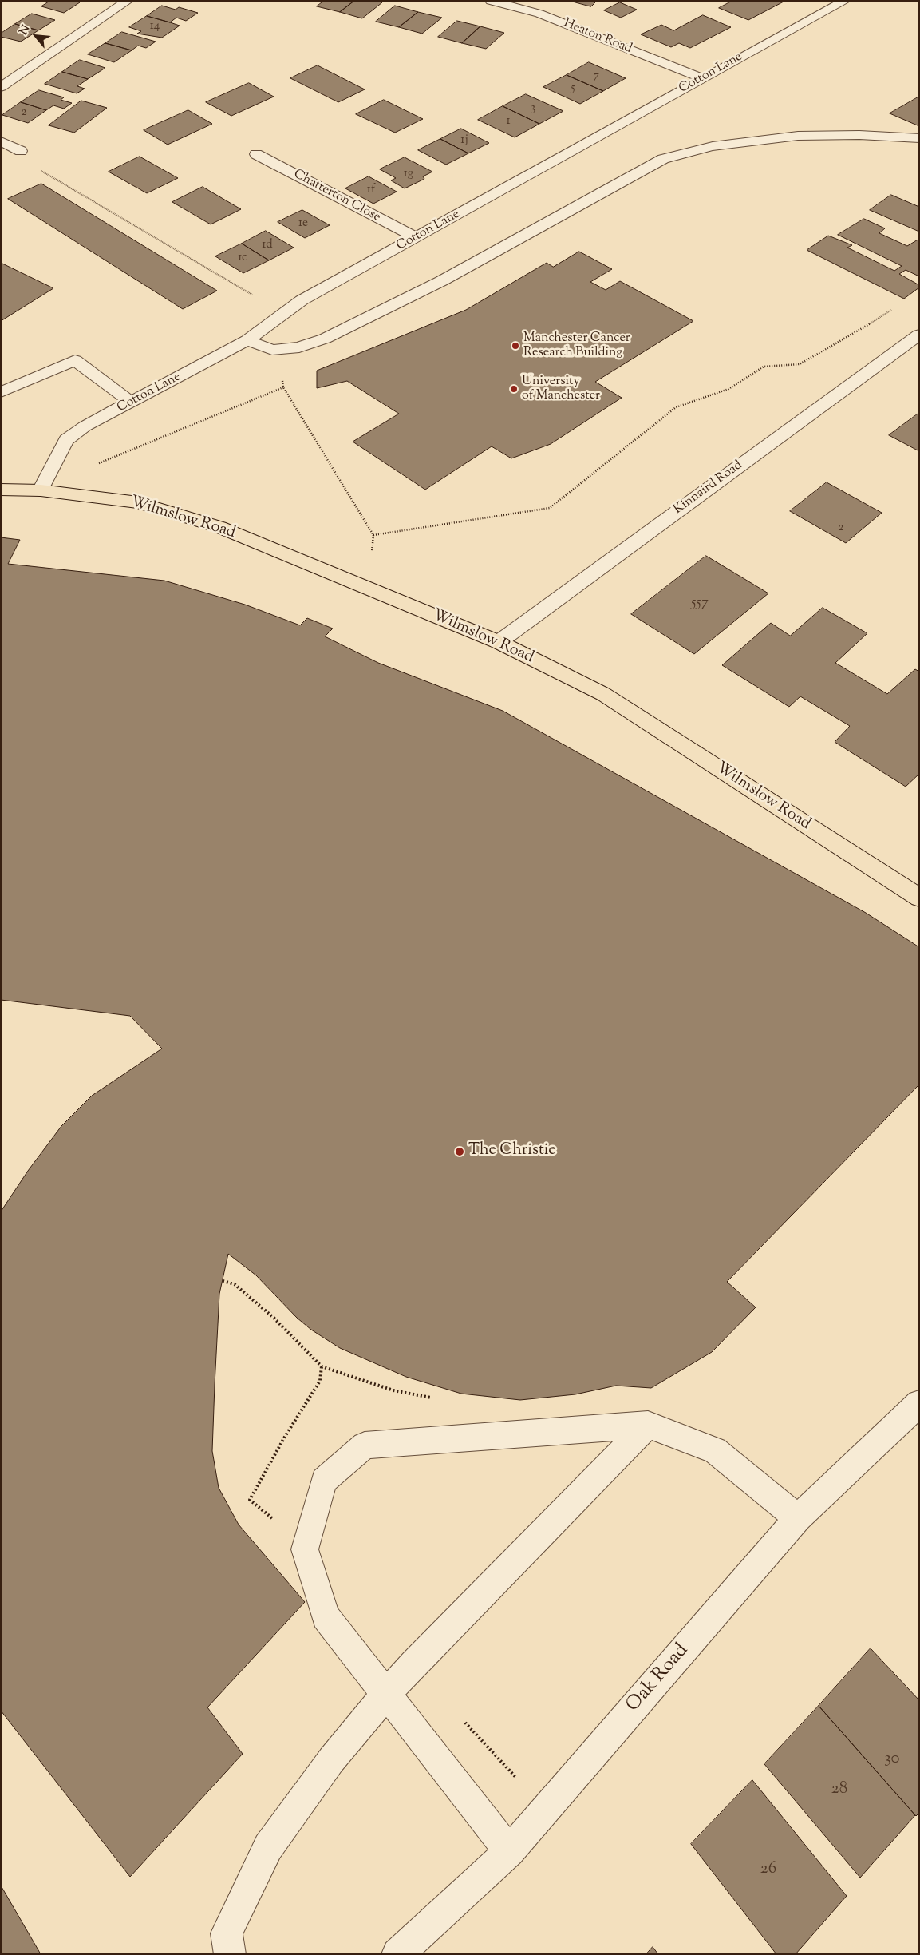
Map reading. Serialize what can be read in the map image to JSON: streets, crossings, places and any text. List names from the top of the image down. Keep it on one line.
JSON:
{"streets":{"main road":["Wilmslow Road"],"street":["Heaton Road","Cotton Lane","Chatterton Close","Kinnaird Road","Oak Road"]},"crossings":[["Heaton Road","Cotton Lane"],["Cotton Lane","Chatterton Close"],["Cotton Lane","Wilmslow Road"],["Kinnaird Road","Wilmslow Road"]],"places":["Manchester Cancer Research Building","University of Manchester","The Christie"],"house_numbers":["14","7","5","3","2","1","1j","1g","1f","1e","1d","1c","2","557","30","28","26"],"north":"top left"}
